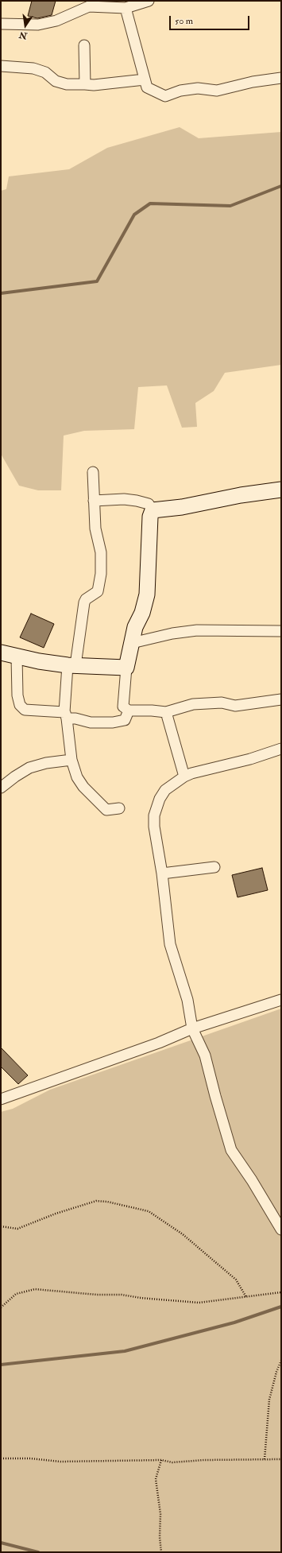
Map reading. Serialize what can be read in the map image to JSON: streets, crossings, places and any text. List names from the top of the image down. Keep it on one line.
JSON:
{"scale_bar":"50 m","north":"bottom"}
